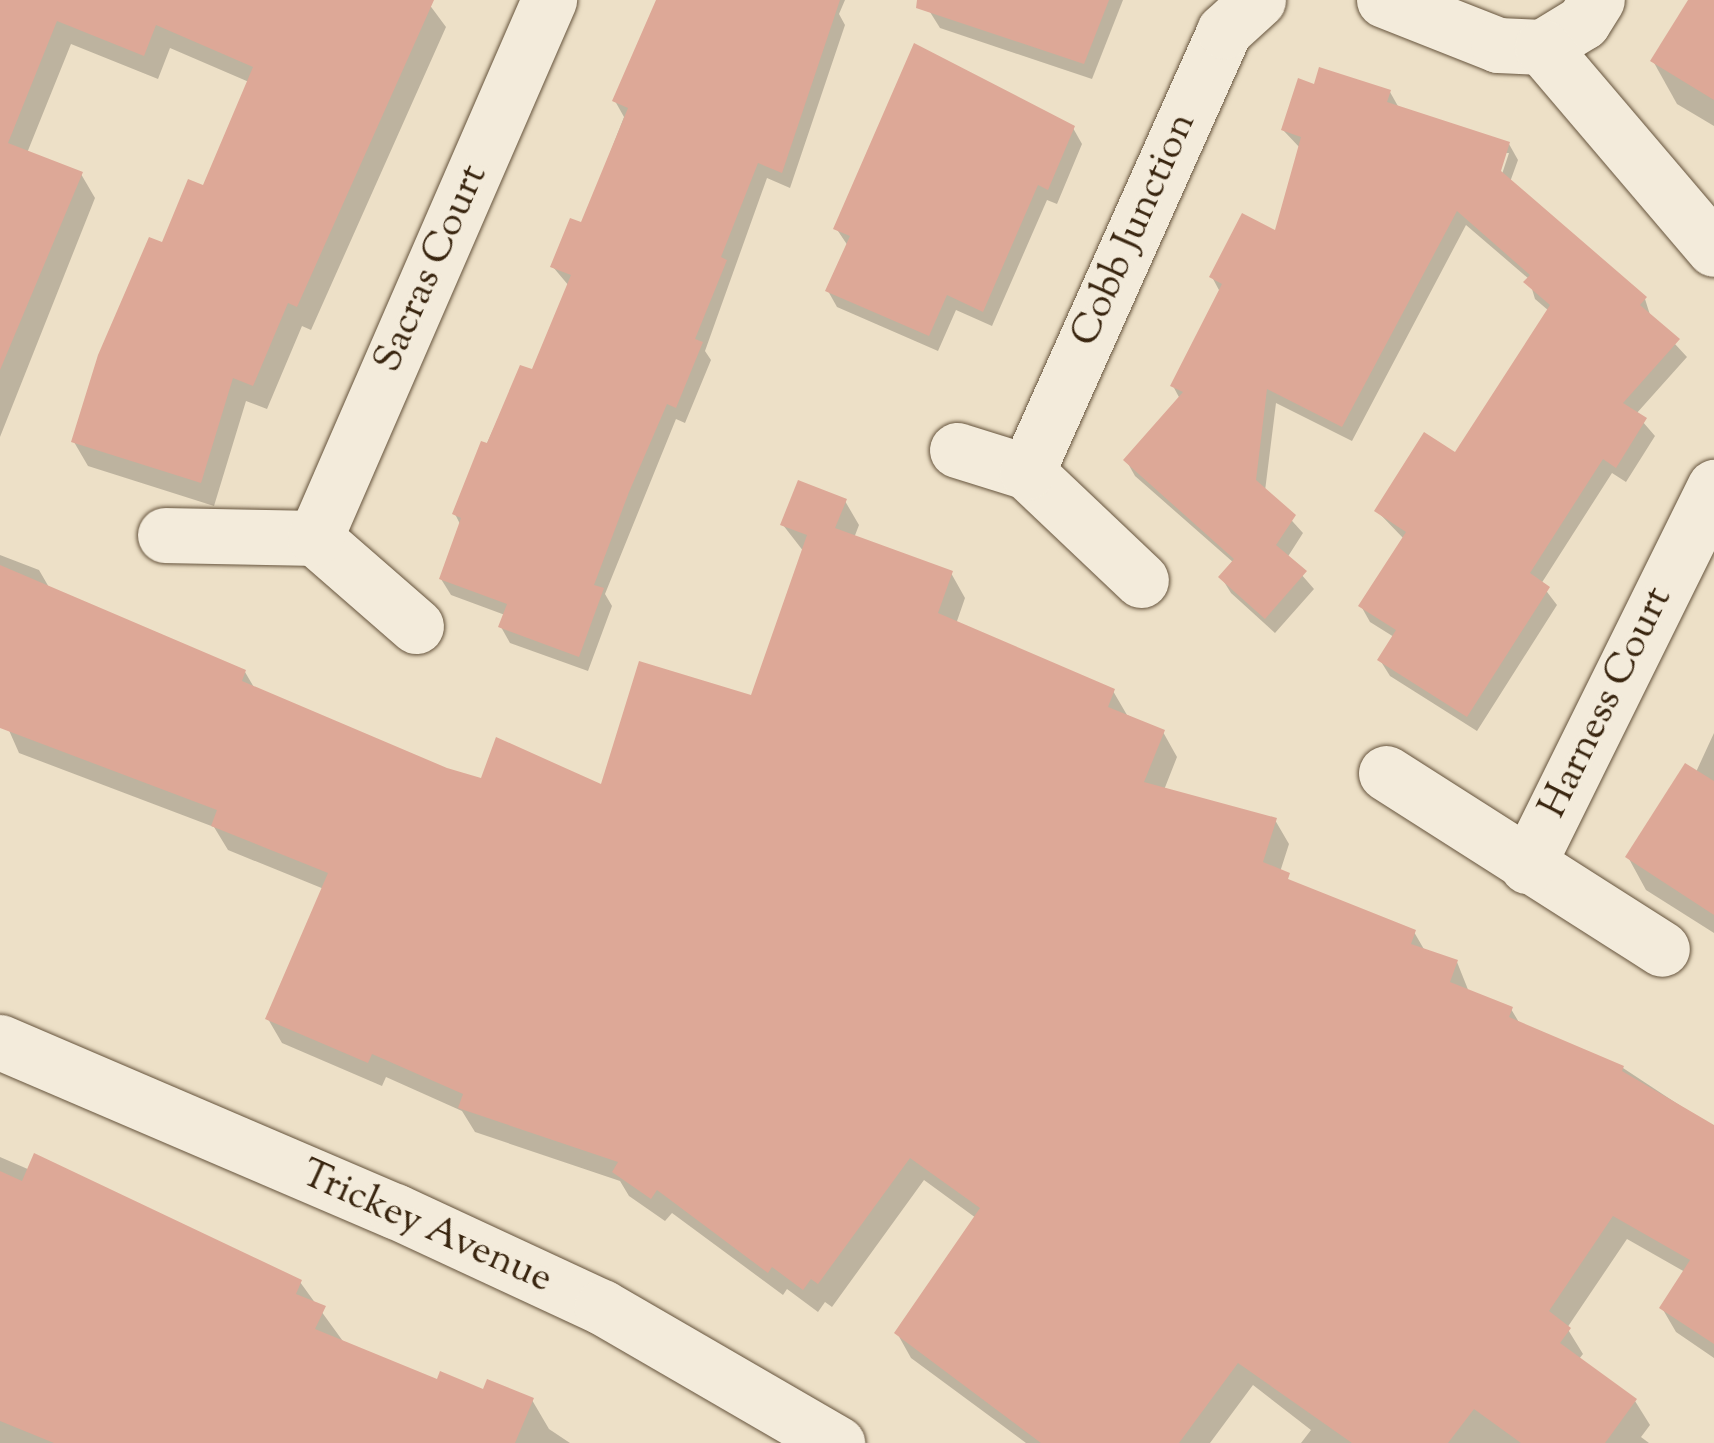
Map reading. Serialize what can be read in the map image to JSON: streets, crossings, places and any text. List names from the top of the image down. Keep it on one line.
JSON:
{"streets":{"street":["Cobb Junction","Sacras Court","Harness Court","Trickey Avenue"]}}
